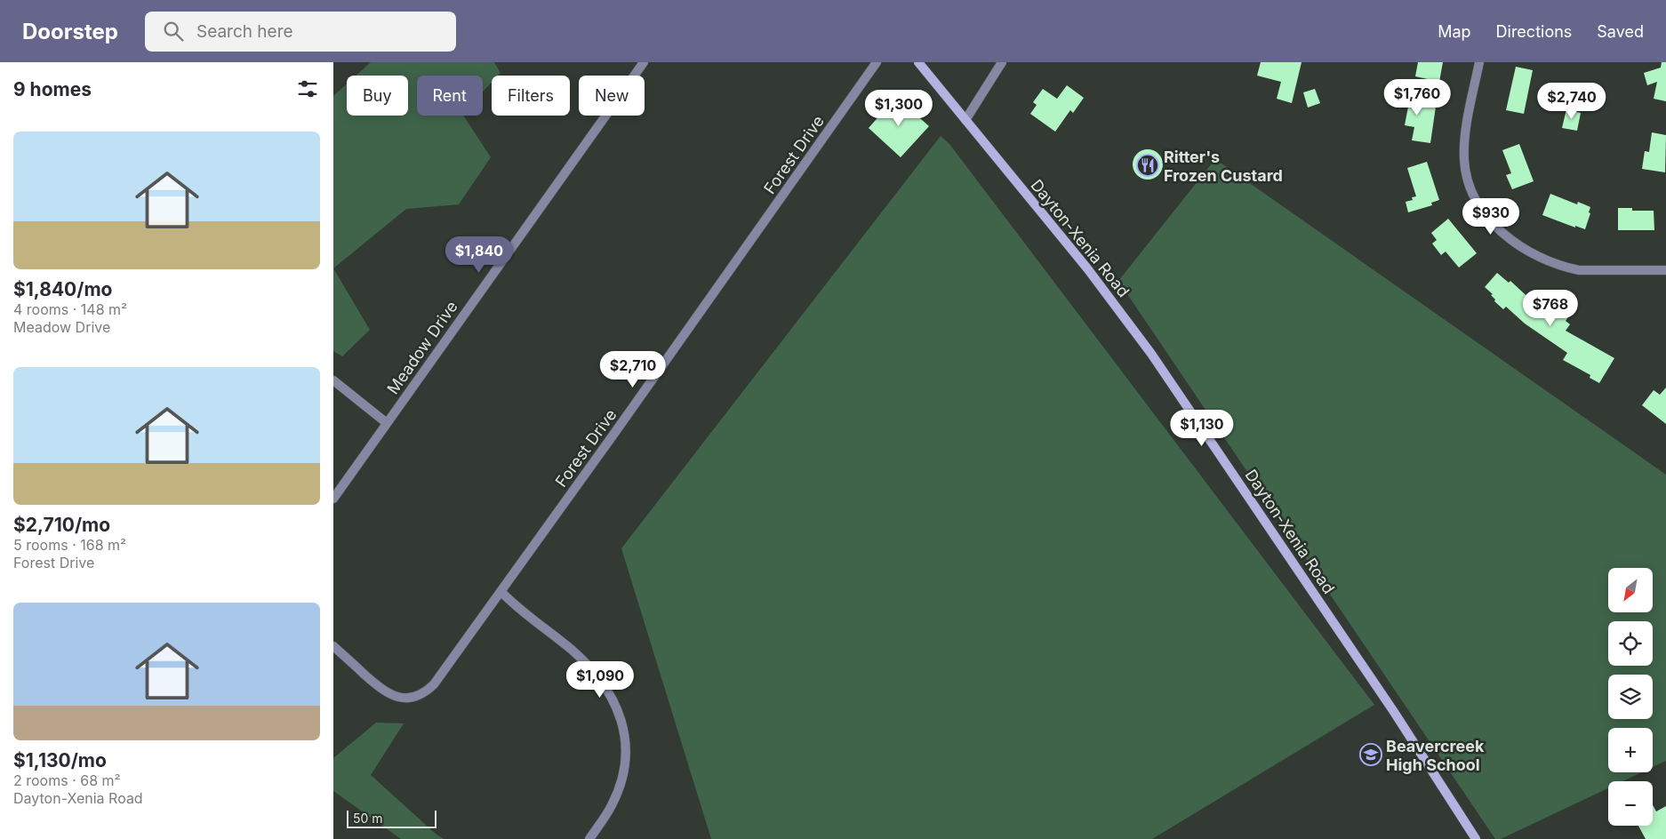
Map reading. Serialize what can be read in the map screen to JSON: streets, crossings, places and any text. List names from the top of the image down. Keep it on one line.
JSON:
{"streets":{"main road":["Dayton-Xenia Road"],"street":["Forest Drive","Meadow Drive"]},"places":{"restaurant":["Ritter's Frozen Custard"],"school or university":["Beavercreek High School"]},"scale_bar":"50 m","north":"bottom left","page":{"header":"Doorstep","search":"Search here","nav":["Map","Directions","Saved"],"heading":"9 homes","chip":["Buy","Rent","Filters","New"],"price":["$1,760","$2,740","$1,300","$930","$1,840","$768","$2,710","$1,130","$1,090"],"list":[{"name":"$1,840/mo","note":"4 rooms · 148 m² · Meadow Drive"},{"name":"$2,710/mo","note":"5 rooms · 168 m² · Forest Drive"},{"name":"$1,130/mo","note":"2 rooms · 68 m² · Dayton-Xenia Road"}],"map_buttons":["+","−"],"scale":"50 m"}}
